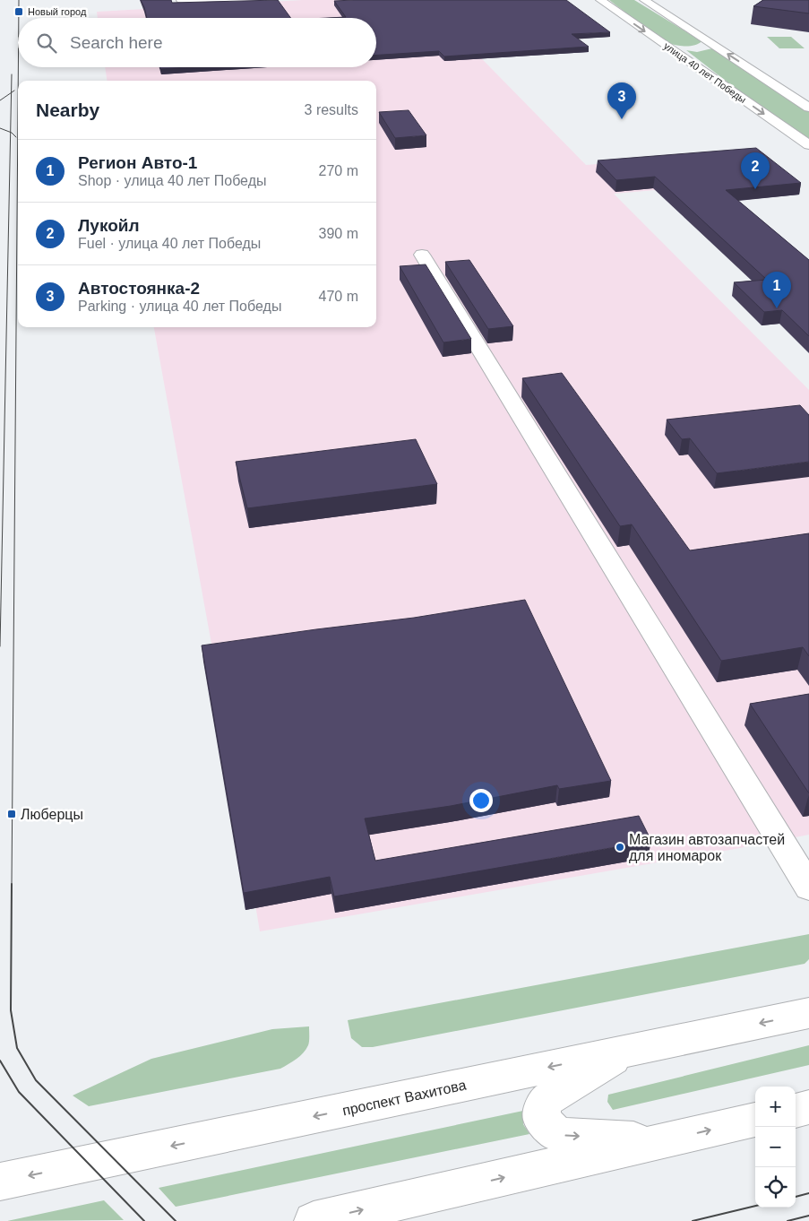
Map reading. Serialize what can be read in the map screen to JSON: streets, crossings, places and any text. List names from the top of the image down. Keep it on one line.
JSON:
{"streets":{"street":["улица 40 лет Победы","проспект Вахитова"]},"places":{"transit":["Новый город","Люберцы"],"other":["Магазин автозапчастей для иномарок"]},"page":{"search":"Search here","heading":["Nearby","3 results"],"pins":["3","2","1"],"list":[{"mark":"1","name":"Регион Авто-1","note":"Shop · улица 40 лет Победы","value":"270 m"},{"mark":"2","name":"Лукойл","note":"Fuel · улица 40 лет Победы","value":"390 m"},{"mark":"3","name":"Автостоянка-2","note":"Parking · улица 40 лет Победы","value":"470 m"}],"map_buttons":["+","−"]}}
